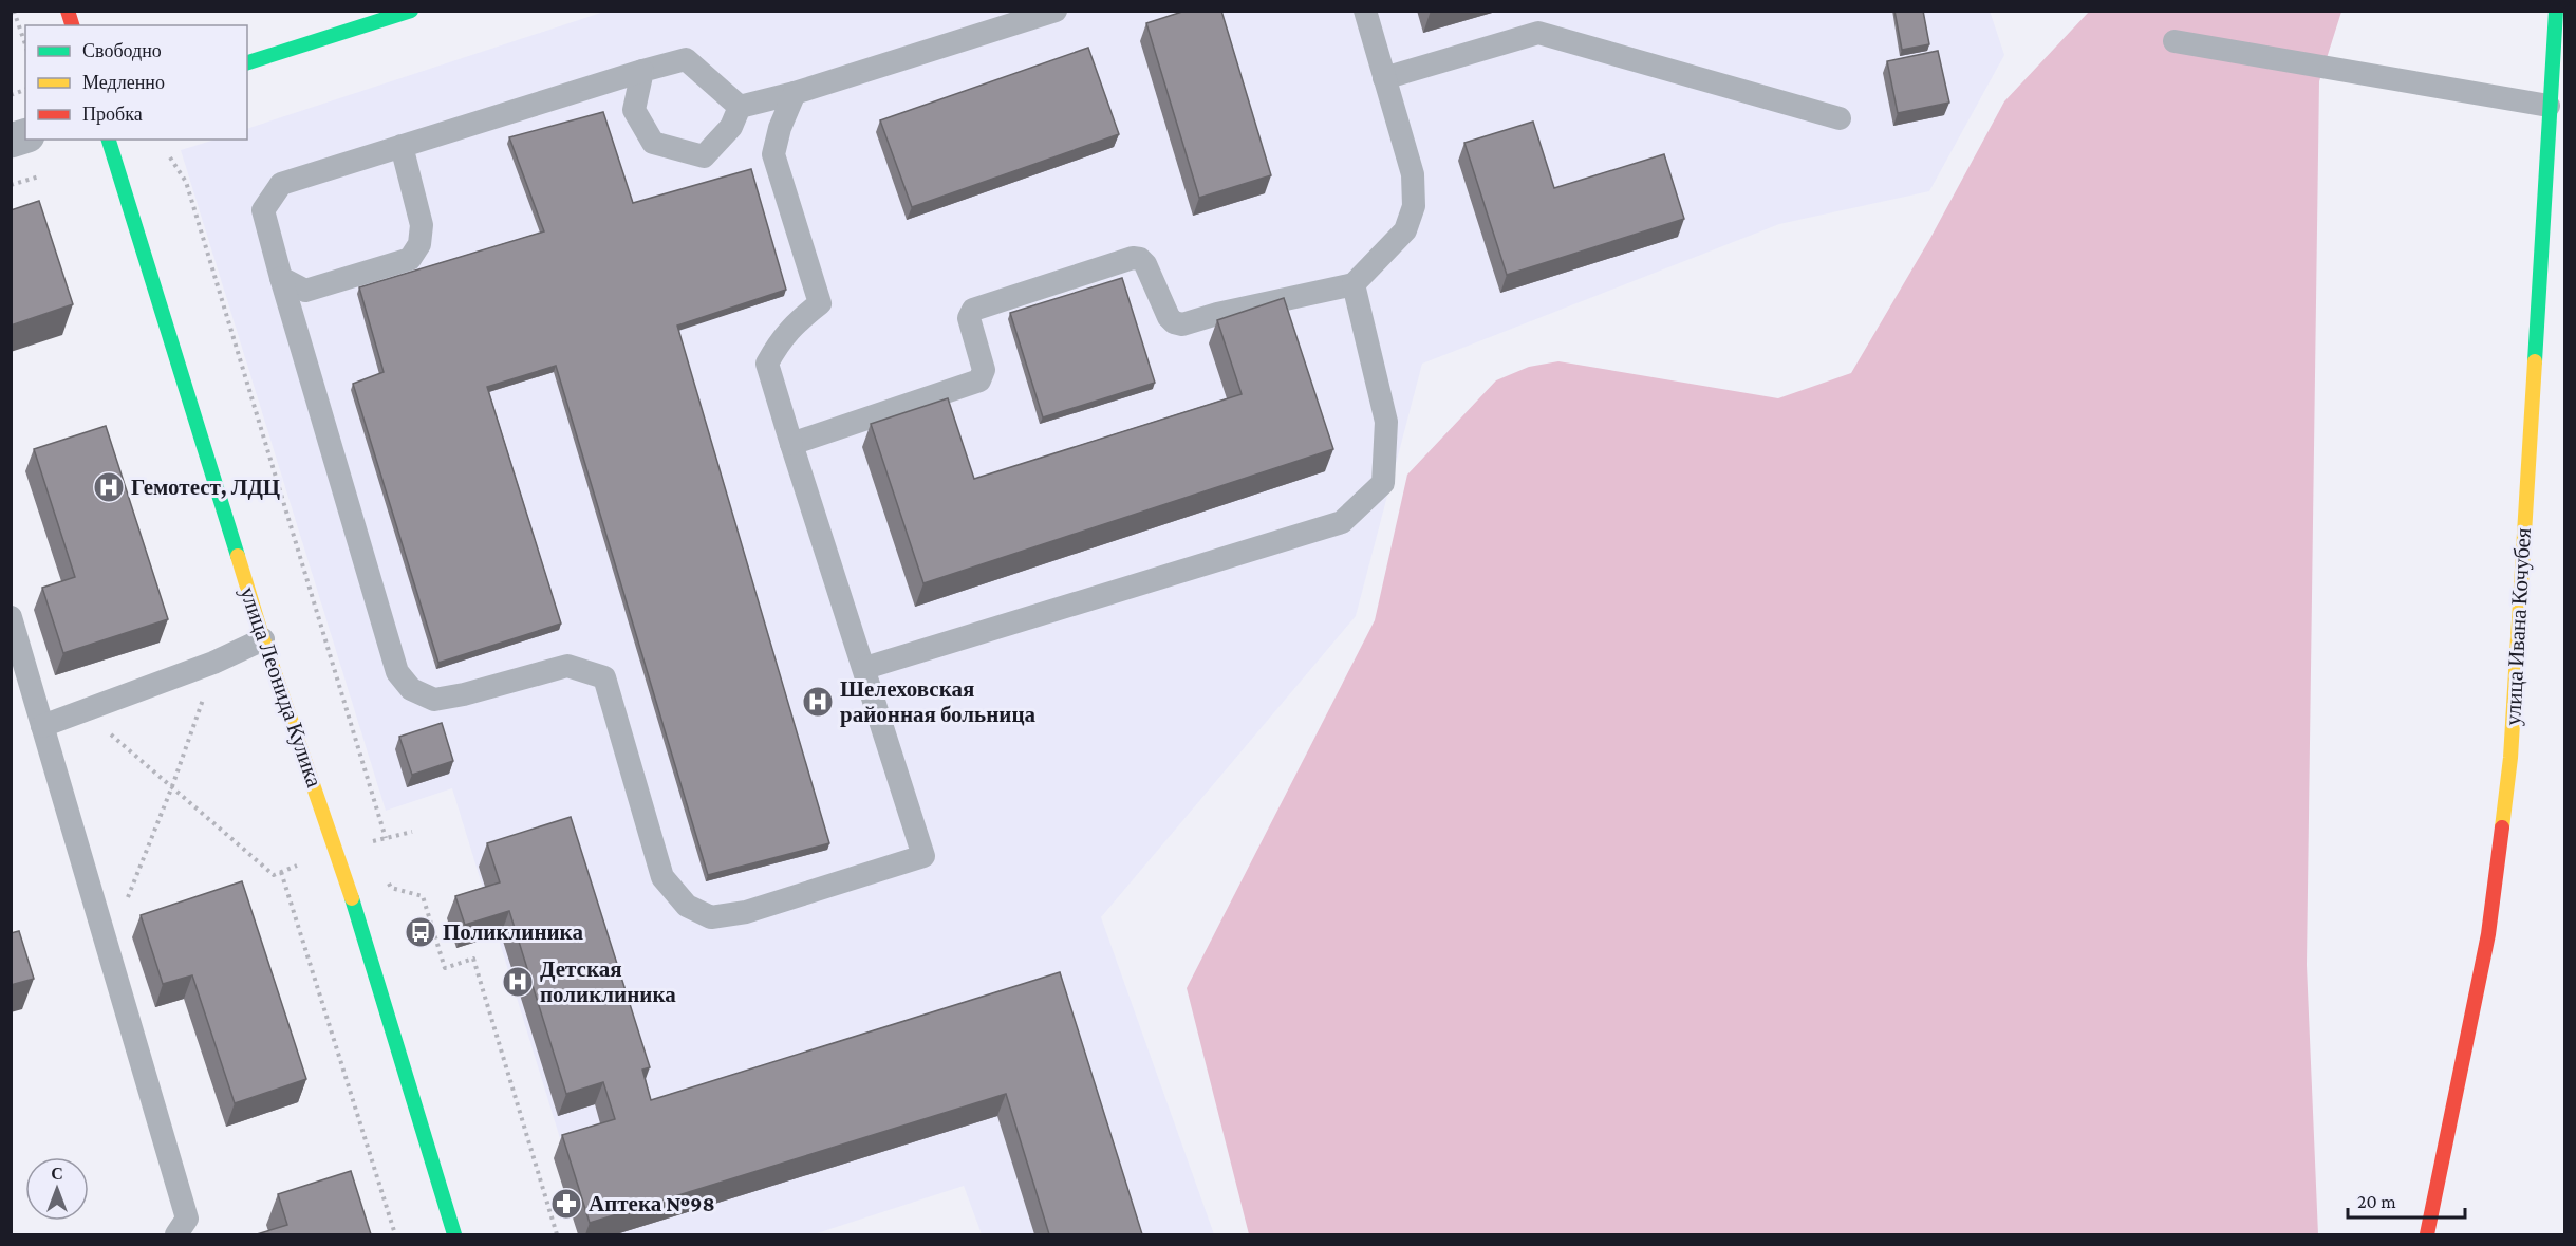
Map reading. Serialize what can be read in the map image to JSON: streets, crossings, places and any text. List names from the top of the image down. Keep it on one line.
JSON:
{"streets":{"street":["улица Ивана Кочубея","улица Леонида Кулика"]},"places":{"hospital":["Гемотест, ЛДЦ","Шелеховская районная больница","Детская поликлиника"],"bus stop":["Поликлиника"],"pharmacy":["Аптека №98"]},"legend":["Свободно","Медленно","Пробка"],"scale_bar":"20 m","north":"top"}
